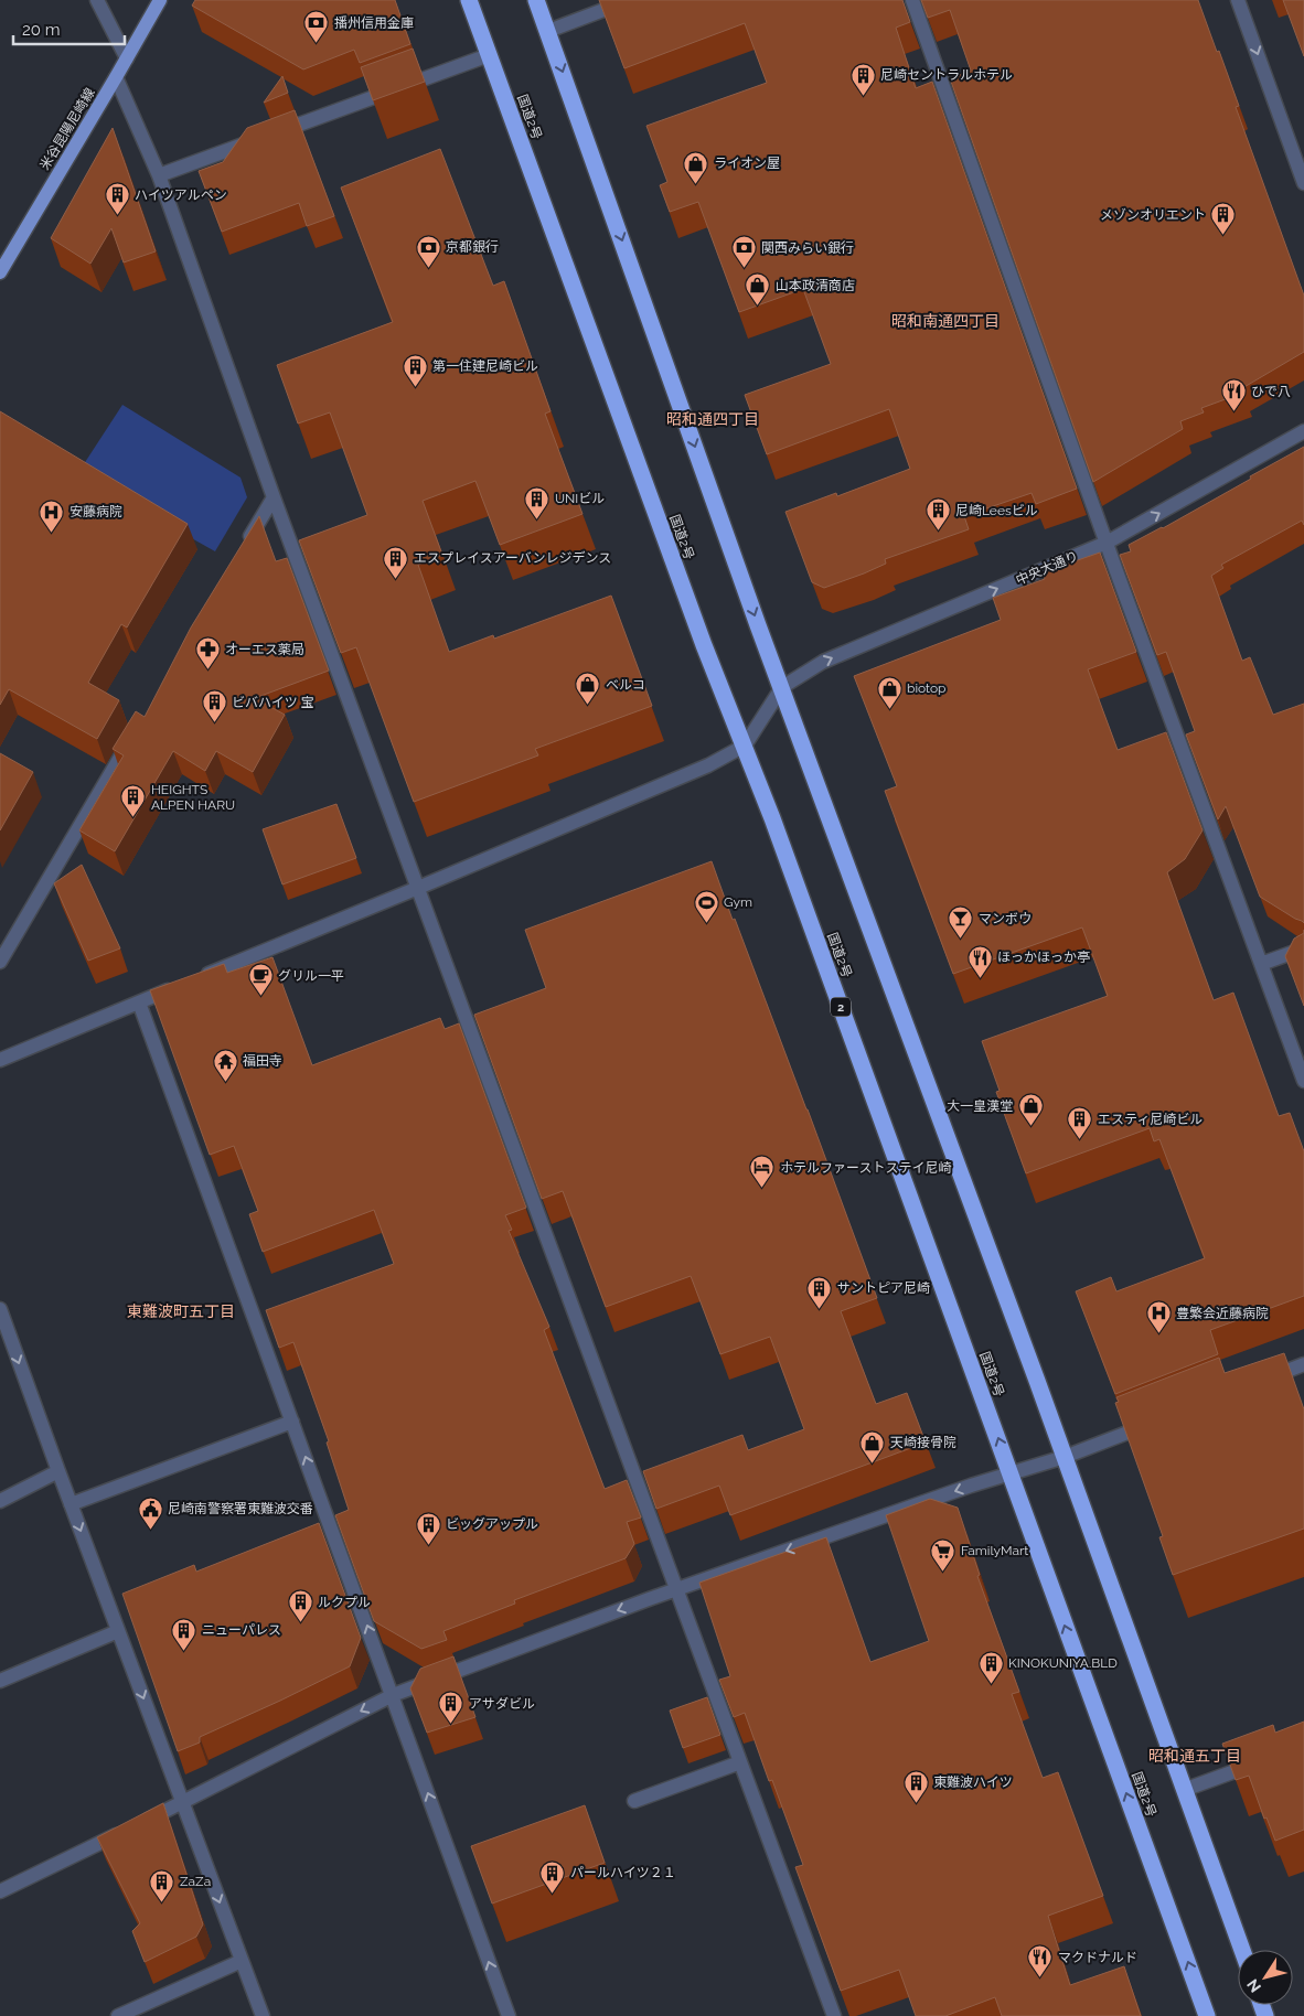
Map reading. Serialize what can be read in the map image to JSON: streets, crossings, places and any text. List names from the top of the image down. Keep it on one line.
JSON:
{"streets":{"highway":["国道2号","2"],"main road":["米谷昆陽尼崎線"],"street":["中央大通り"]},"one_way":["中央大通り"],"districts":["昭和南通四丁目","昭和通四丁目","東難波町五丁目","昭和通五丁目"],"places":{"bank":["播州信用金庫","京都銀行","関西みらい銀行"],"building":["尼崎セントラルホテル","ハイツアルペン","メゾンオリエント","第一住建尼崎ビル","UNIビル","尼崎Leesビル","エスプレイスアーバンレジデンス","ビバハイツ 宝","HEIGHTS ALPEN HARU","エスティ尼崎ビル","サントピア尼崎","ビッグアップル","ルクプル","ニューパレス","KINOKUNIYA.BLD","アサダビル","東難波ハイツ","パールハイツ２１","ZaZa"],"shop":["ライオン屋","山本政清商店","ベルコ","biotop","大一皇漢堂","天崎接骨院"],"restaurant":["ひで八","ほっかほっか亭","マクドナルド"],"hospital":["安藤病院","豊繁会近藤病院"],"pharmacy":["オーエス薬局"],"sports":["Gym"],"bar":["マンボウ"],"cafe":["グリル一平"],"temple":["福田寺"],"hotel":["ホテルファーストステイ尼崎"],"public building":["尼崎南警察署東難波交番"],"supermarket":["FamilyMart"]},"scale_bar":"20 m","north":"bottom left"}
